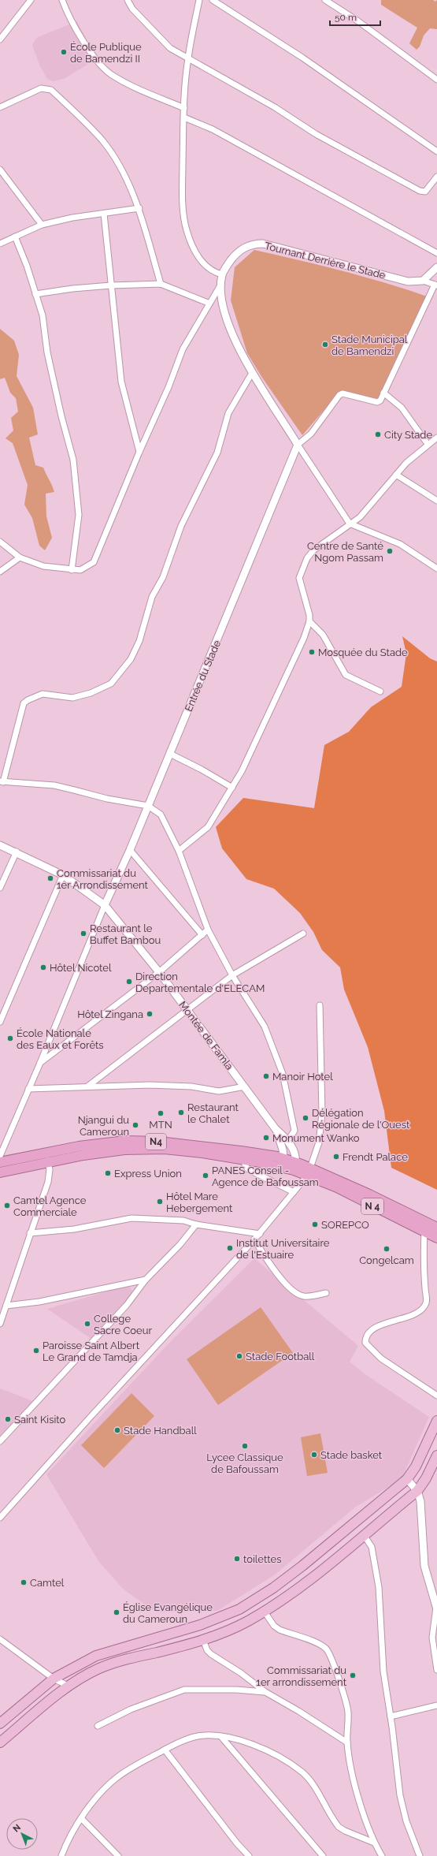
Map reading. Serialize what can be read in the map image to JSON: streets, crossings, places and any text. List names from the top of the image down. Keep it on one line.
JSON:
{"streets":{"highway":["N4","N 4"],"street":["Tournant Derrière le Stade","Entrée du Stade","Montée de Famla"]},"crossings":[["Tournant Derrière le Stade","Entrée du Stade"],["Entrée du Stade","Montée de Famla"],["Montée de Famla","N4"],["N4","N 4"]],"places":["École Publique de Bamendzi II","Stade Municipal de Bamendzi","City Stade","Centre de Santé Ngom Passam","Mosquée du Stade","Commissariat du 1er Arrondissement","Restaurant le Buffet Bambou","Hôtel Nicotel","Direction Departementale d'ELECAM","Hôtel Zingana","École Nationale des Eaux et Forêts","Manoir Hotel","Restaurant le Chalet","MTN","Délégation Régionale de l'Ouest","Njangui du Cameroun","Monument Wanko","Frendt Palace","Express Union","PANES Conseil - Agence de Bafoussam","Hôtel Mare Hebergement","Camtel Agence Commerciale","SOREPCO","Institut Universitaire de l'Estuaire","Congelcam","College Sacre Coeur","Paroisse Saint Albert Le Grand de Tamdja","Stade Football","Saint Kisito","Stade Handball","Lycee Classique de Bafoussam","Stade basket","toilettes","Camtel","Église Evangélique du Cameroun","Commissariat du 1er arrondissement"],"scale_bar":"50 m","north":"top left"}
